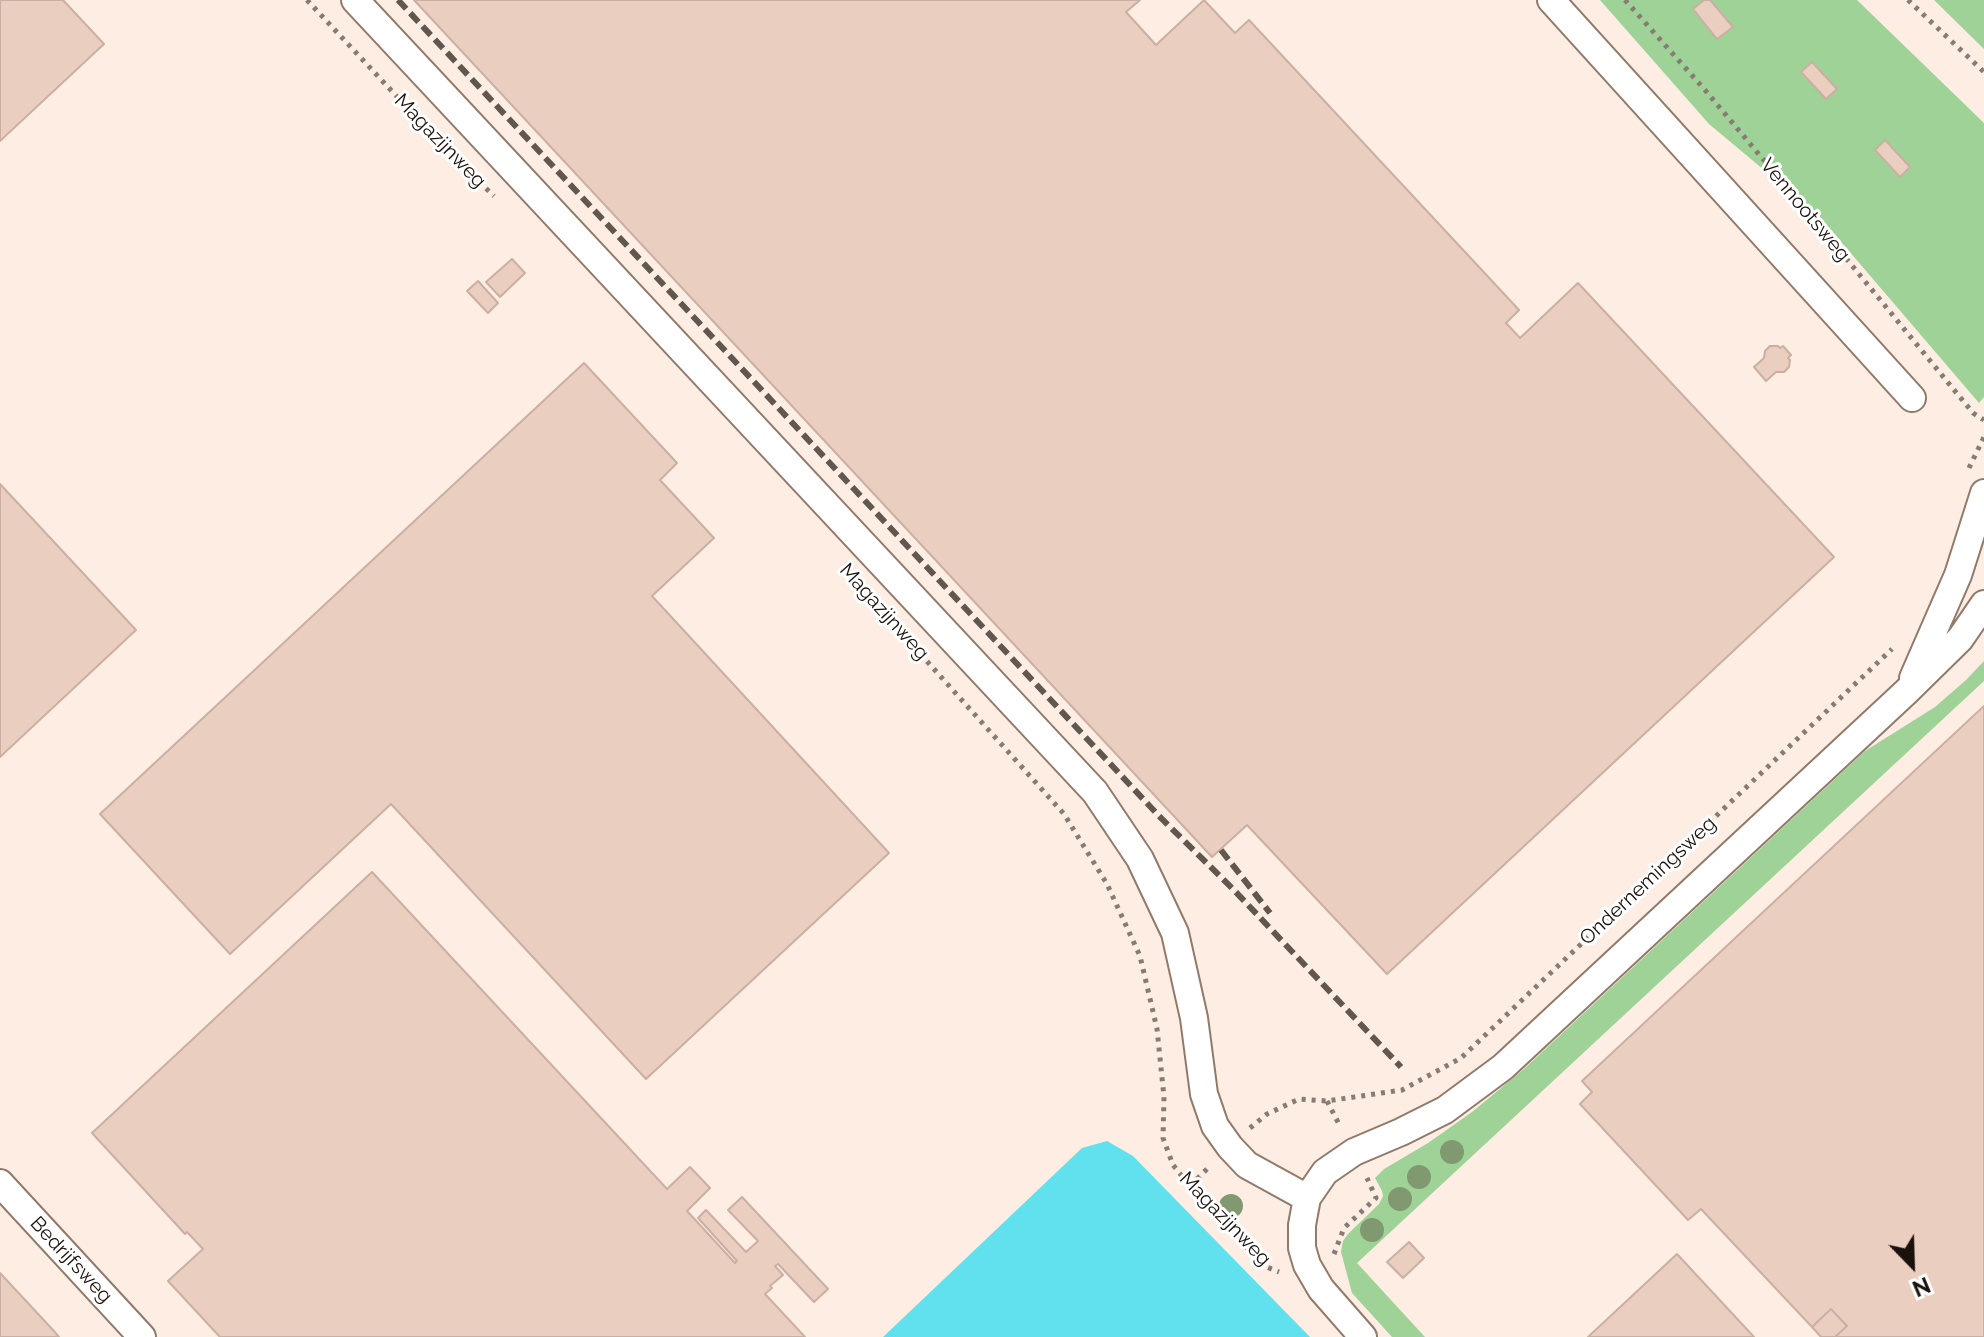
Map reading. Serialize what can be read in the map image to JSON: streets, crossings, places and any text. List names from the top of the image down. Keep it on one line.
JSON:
{"streets":{"street":["Magazijnweg","Ondernemingsweg","Bedrijfsweg"],"path":["Vennootsweg"]},"crossings":[["Magazijnweg","Ondernemingsweg"]],"north":"bottom right"}
